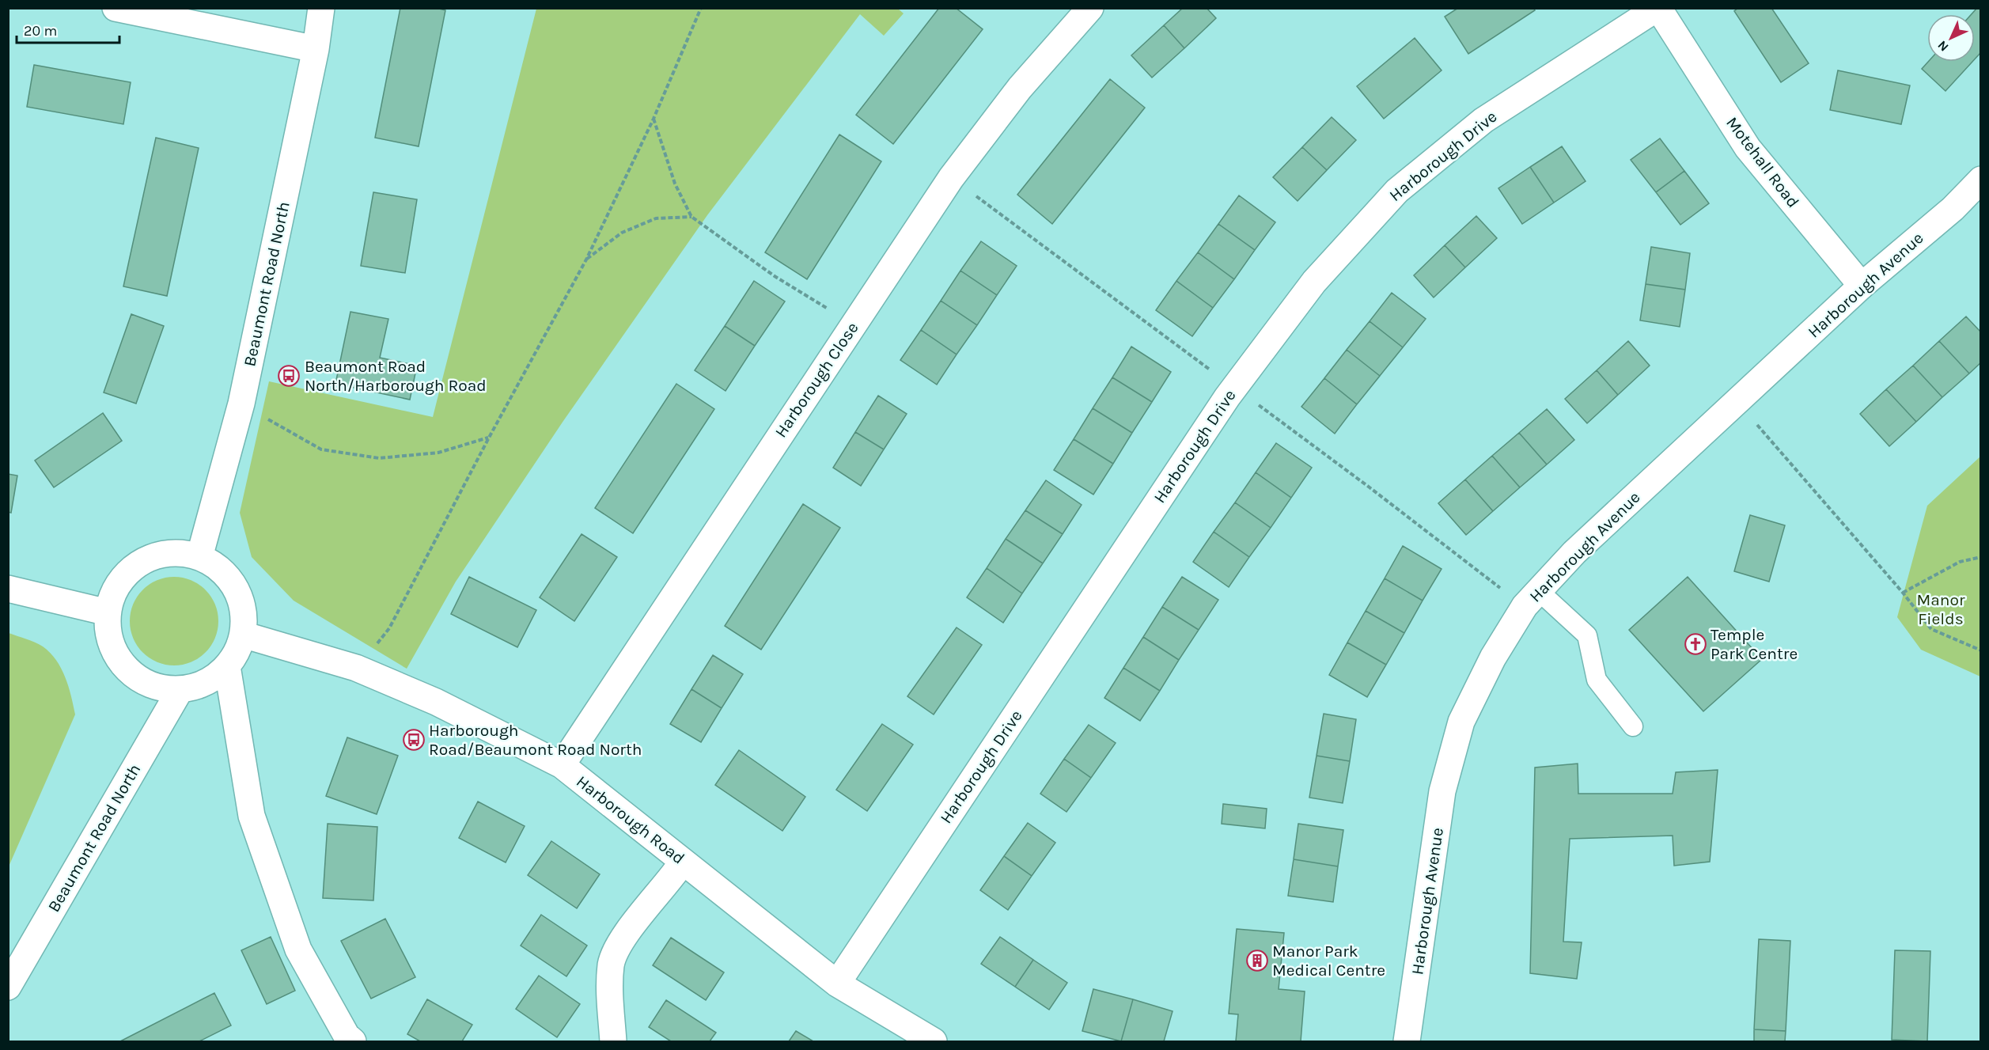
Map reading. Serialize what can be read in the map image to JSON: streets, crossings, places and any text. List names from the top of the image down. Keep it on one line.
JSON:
{"streets":{"street":["Harborough Drive","Motehall Road","Beaumont Road North","Harborough Avenue","Harborough Close","Harborough Road"]},"crossings":[["Harborough Drive","Motehall Road"],["Harborough Drive","Harborough Road"],["Motehall Road","Harborough Avenue"],["Beaumont Road North","Harborough Road"],["Harborough Close","Harborough Road"]],"parks":["Manor Fields"],"places":{"bus stop":["Beaumont Road North/Harborough Road","Harborough Road/Beaumont Road North"],"church":["Temple Park Centre"],"building":["Manor Park Medical Centre"]},"scale_bar":"20 m","north":"bottom left"}
